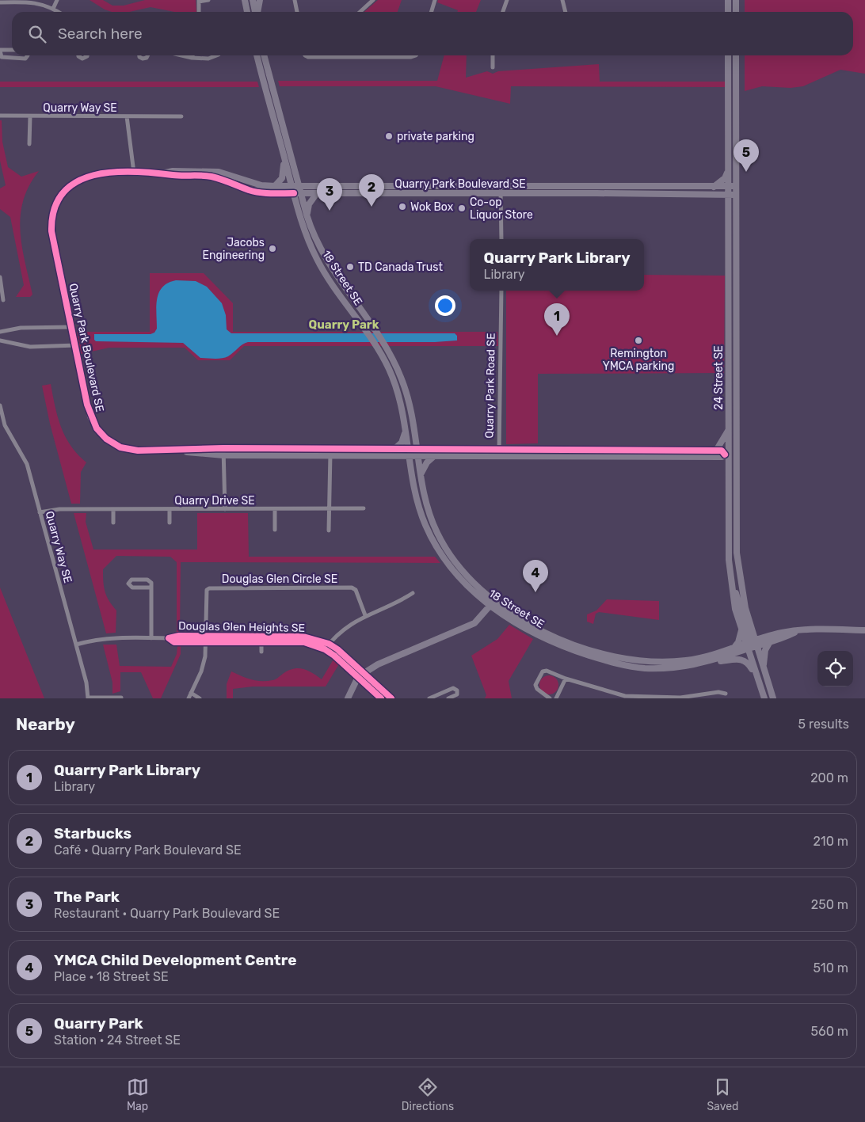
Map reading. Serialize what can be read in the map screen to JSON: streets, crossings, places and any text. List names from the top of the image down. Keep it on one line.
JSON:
{"streets":{"main road":["Quarry Park Boulevard SE","18 Street SE","24 Street SE","Quarry Park Road SE"],"street":["Quarry Way SE","Quarry Drive SE","Douglas Glen Circle SE","Douglas Glen Heights SE"]},"crossings":[["Quarry Way SE","Quarry Park Boulevard SE"],["Quarry Way SE","Quarry Drive SE"],["Quarry Park Boulevard SE","18 Street SE"],["Quarry Park Boulevard SE","24 Street SE"],["Quarry Park Boulevard SE","Quarry Park Road SE"],["18 Street SE","24 Street SE"],["18 Street SE","Quarry Park Road SE"],["Douglas Glen Circle SE","Douglas Glen Heights SE"]],"districts":["Quarry Park"],"places":["private parking","Wok Box","Co-op Liquor Store","Jacobs Engineering","TD Canada Trust","Remington YMCA parking"],"page":{"search":"Search here","pins":["5","2","3","1","4"],"popup":["Quarry Park Library","Library"],"heading":["Nearby","5 results"],"list":[{"mark":"1","name":"Quarry Park Library","note":"Library","value":"200 m"},{"mark":"2","name":"Starbucks","note":"Café · Quarry Park Boulevard SE","value":"210 m"},{"mark":"3","name":"The Park","note":"Restaurant · Quarry Park Boulevard SE","value":"250 m"},{"mark":"4","name":"YMCA Child Development Centre","note":"Place · 18 Street SE","value":"510 m"},{"mark":"5","name":"Quarry Park","note":"Station · 24 Street SE","value":"560 m"}],"nav":["Map","Directions","Saved"]}}
